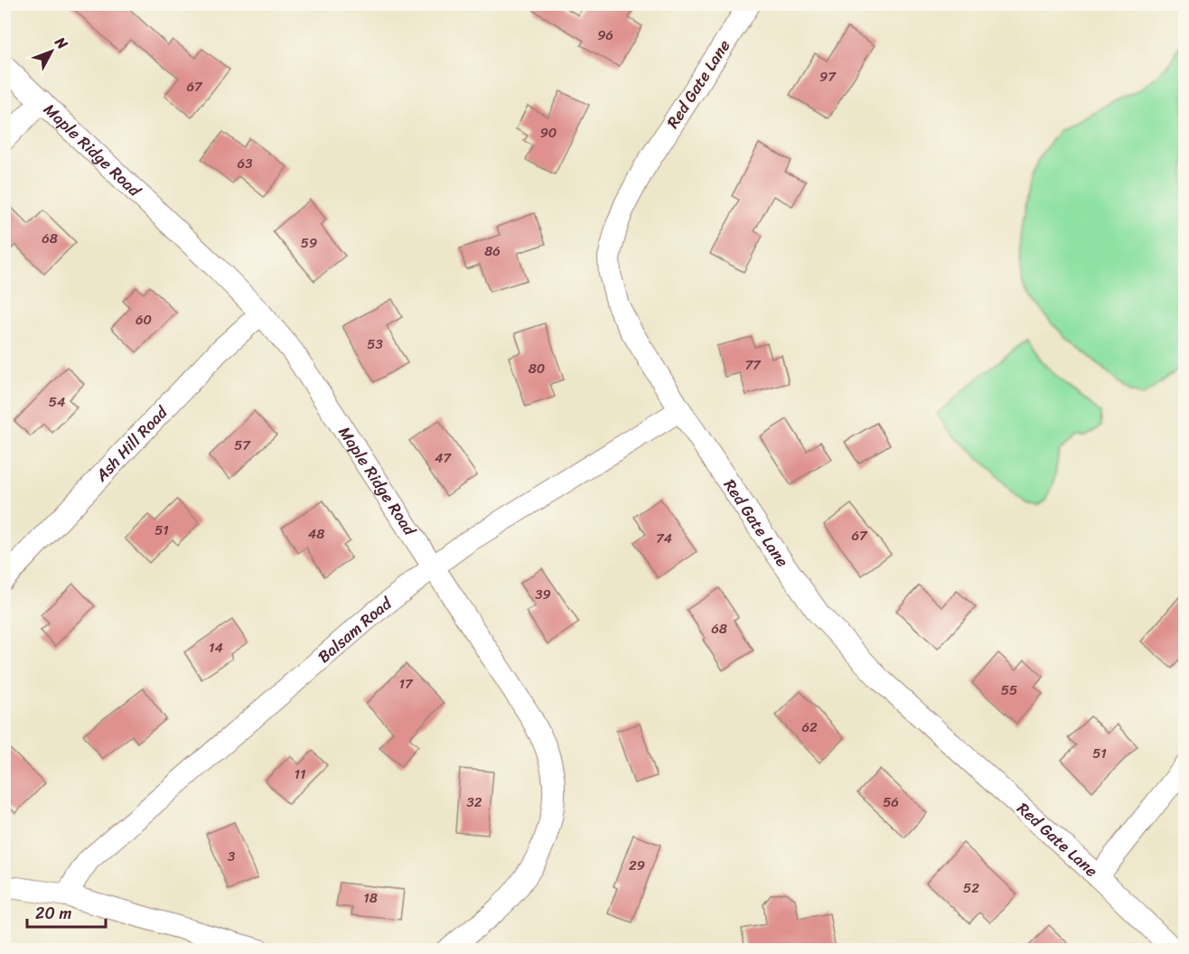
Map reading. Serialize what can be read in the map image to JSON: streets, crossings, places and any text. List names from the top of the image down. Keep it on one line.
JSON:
{"streets":{"street":["Red Gate Lane","Maple Ridge Road","Ash Hill Road","Balsam Road"]},"crossings":[["Red Gate Lane","Balsam Road"],["Maple Ridge Road","Ash Hill Road"],["Maple Ridge Road","Balsam Road"]],"house_numbers":["96","97","67","90","63","68","59","86","60","53","77","80","54","57","47","51","48","67","74","39","68","14","17","55","62","51","11","32","56","3","29","52","18"],"scale_bar":"20 m","north":"top right"}
